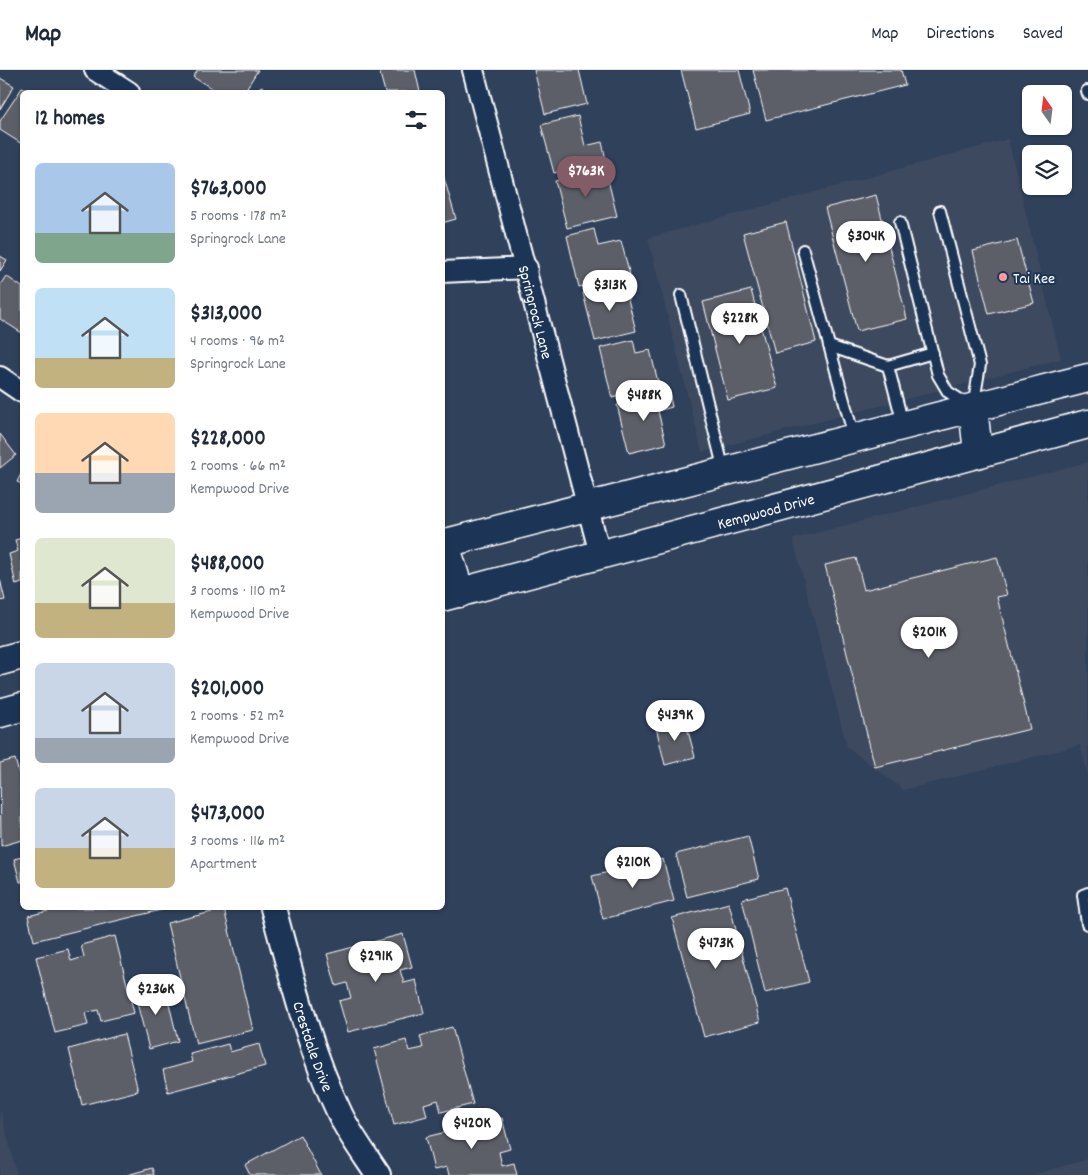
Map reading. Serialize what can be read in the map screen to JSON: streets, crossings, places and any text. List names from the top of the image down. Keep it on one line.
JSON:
{"streets":{"main road":["Kempwood Drive"],"street":["Springrock Lane","Crestdale Drive"]},"crossings":[["Springrock Lane","Kempwood Drive"]],"places":["Tai Kee"],"north":"top","page":{"header":"Map","nav":["Map","Directions","Saved"],"heading":"12 homes","list":[{"name":"$763,000","note":"5 rooms · 178 m² · Springrock Lane"},{"name":"$313,000","note":"4 rooms · 96 m² · Springrock Lane"},{"name":"$228,000","note":"2 rooms · 66 m² · Kempwood Drive"},{"name":"$488,000","note":"3 rooms · 110 m² · Kempwood Drive"},{"name":"$201,000","note":"2 rooms · 52 m² · Kempwood Drive"},{"name":"$473,000","note":"3 rooms · 116 m² · Apartment"}],"price":["$763K","$304K","$313K","$228K","$488K","$201K","$439K","$210K","$473K","$291K","$236K","$420K"]}}
